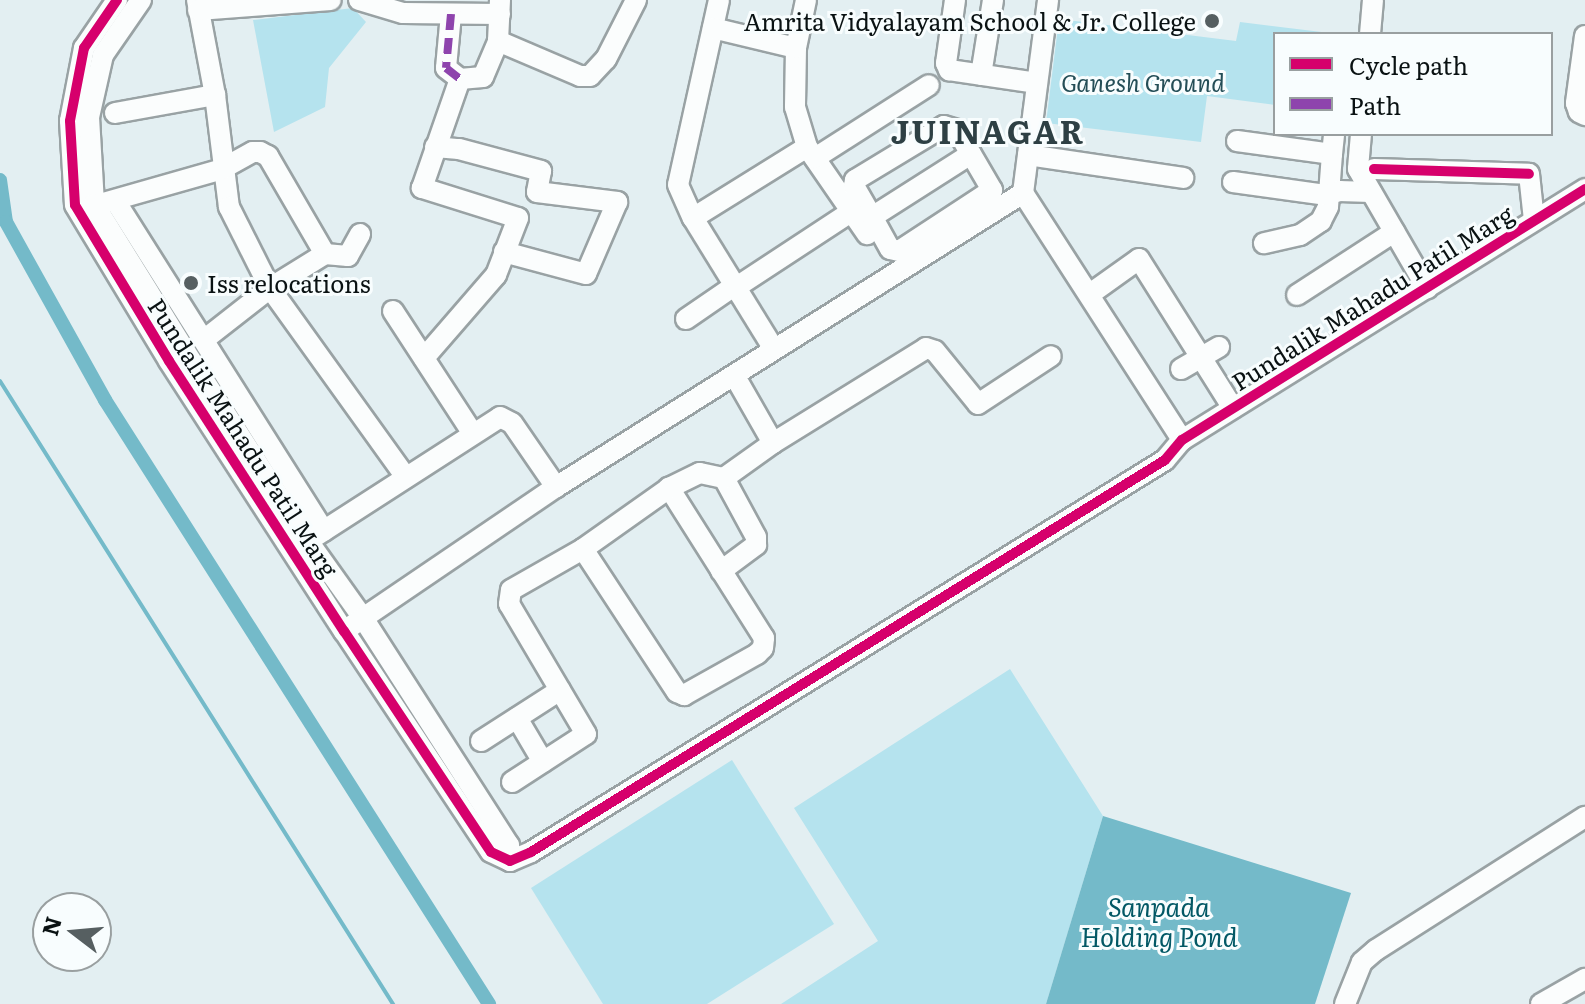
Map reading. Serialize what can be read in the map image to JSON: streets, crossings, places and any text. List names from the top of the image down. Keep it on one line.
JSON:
{"streets":{"street":["Pundalik Mahadu Patil Marg"]},"districts":["JUINAGAR"],"water":["Sanpada Holding Pond"],"parks":["Ganesh Ground"],"places":["Amrita Vidyalayam School & Jr. College","Iss relocations"],"legend":["Cycle path","Path"],"north":"left"}
